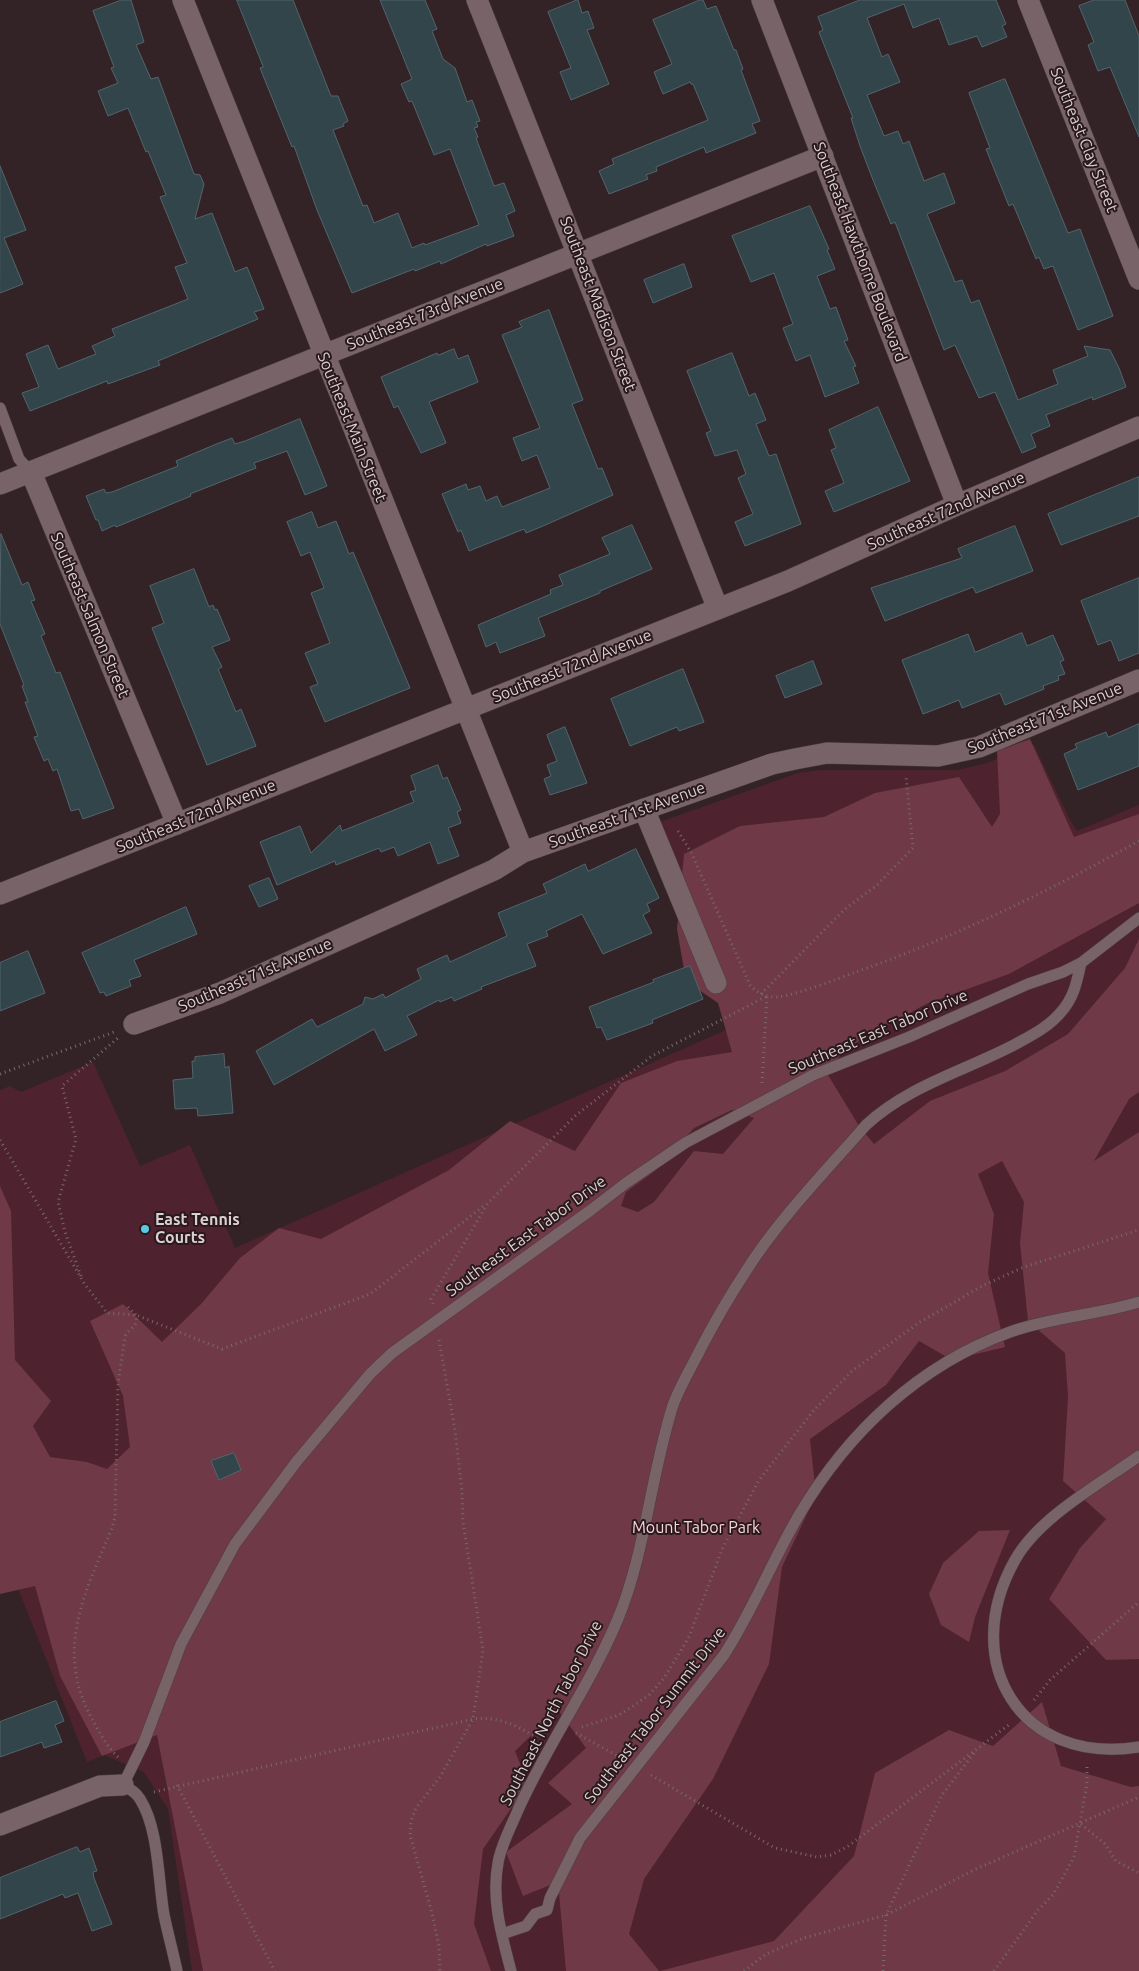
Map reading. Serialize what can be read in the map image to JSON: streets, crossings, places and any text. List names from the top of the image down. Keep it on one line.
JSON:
{"streets":{"street":["Southeast Clay Street","Southeast Hawthorne Boulevard","Southeast Madison Street","Southeast 73rd Avenue","Southeast Main Street","Southeast 72nd Avenue","Southeast Salmon Street","Southeast 71st Avenue"],"lane":["Southeast East Tabor Drive","Southeast North Tabor Drive","Southeast Tabor Summit Drive"]},"crossings":[["Southeast Hawthorne Boulevard","Southeast 73rd Avenue"],["Southeast Hawthorne Boulevard","Southeast 72nd Avenue"],["Southeast Madison Street","Southeast 73rd Avenue"],["Southeast Madison Street","Southeast 72nd Avenue"],["Southeast 73rd Avenue","Southeast Main Street"],["Southeast 73rd Avenue","Southeast Salmon Street"],["Southeast Main Street","Southeast 72nd Avenue"],["Southeast Main Street","Southeast 71st Avenue"],["Southeast 72nd Avenue","Southeast Salmon Street"],["Southeast East Tabor Drive","Southeast North Tabor Drive"],["Southeast North Tabor Drive","Southeast Tabor Summit Drive"]],"parks":["Mount Tabor Park"],"places":["East Tennis Courts"]}
